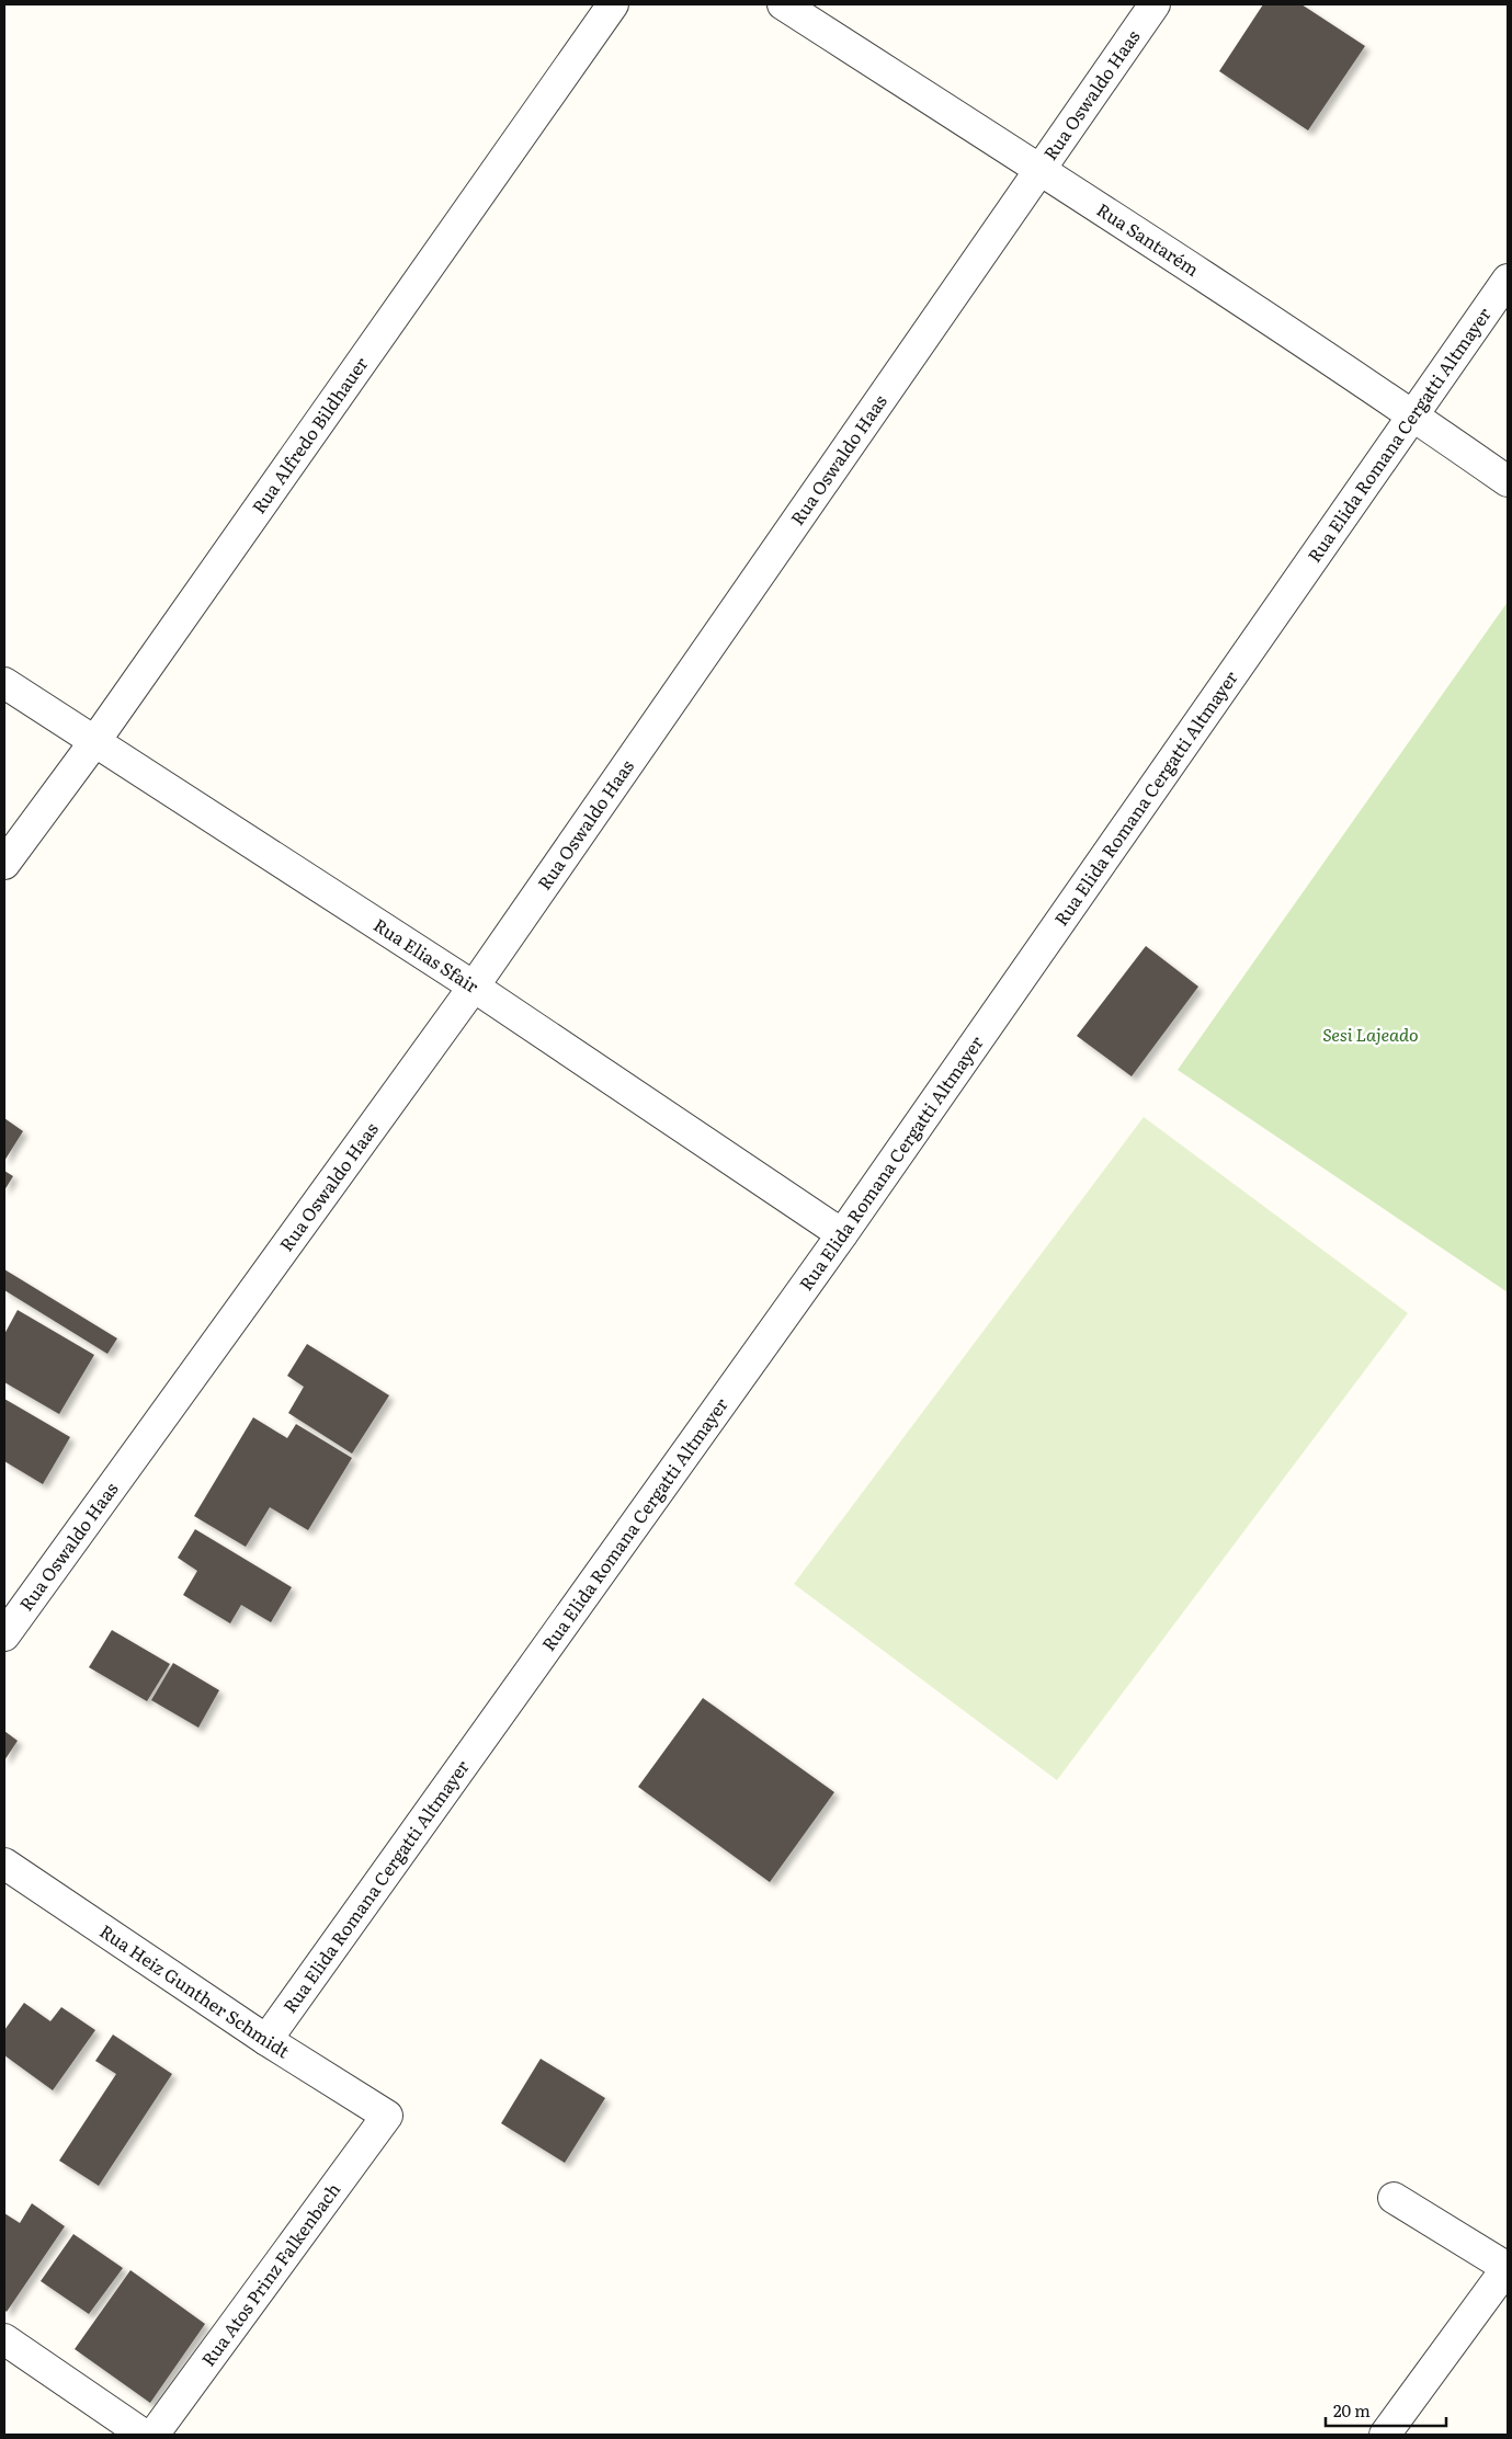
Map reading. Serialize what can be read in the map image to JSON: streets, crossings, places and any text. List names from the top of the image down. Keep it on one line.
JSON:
{"streets":{"street":["Rua Oswaldo Haas","Rua Santarém","Rua Alfredo Bildhauer","Rua Elida Romana Cergatti Altmayer","Rua Elias Sfair","Rua Heiz Gunther Schmidt","Rua Atos Prinz Falkenbach"]},"crossings":[["Rua Oswaldo Haas","Rua Santarém"],["Rua Oswaldo Haas","Rua Elias Sfair"],["Rua Santarém","Rua Elida Romana Cergatti Altmayer"],["Rua Alfredo Bildhauer","Rua Elias Sfair"],["Rua Elida Romana Cergatti Altmayer","Rua Elias Sfair"],["Rua Elida Romana Cergatti Altmayer","Rua Heiz Gunther Schmidt"],["Rua Heiz Gunther Schmidt","Rua Atos Prinz Falkenbach"]],"parks":["Sesi Lajeado"],"scale_bar":"20 m"}
